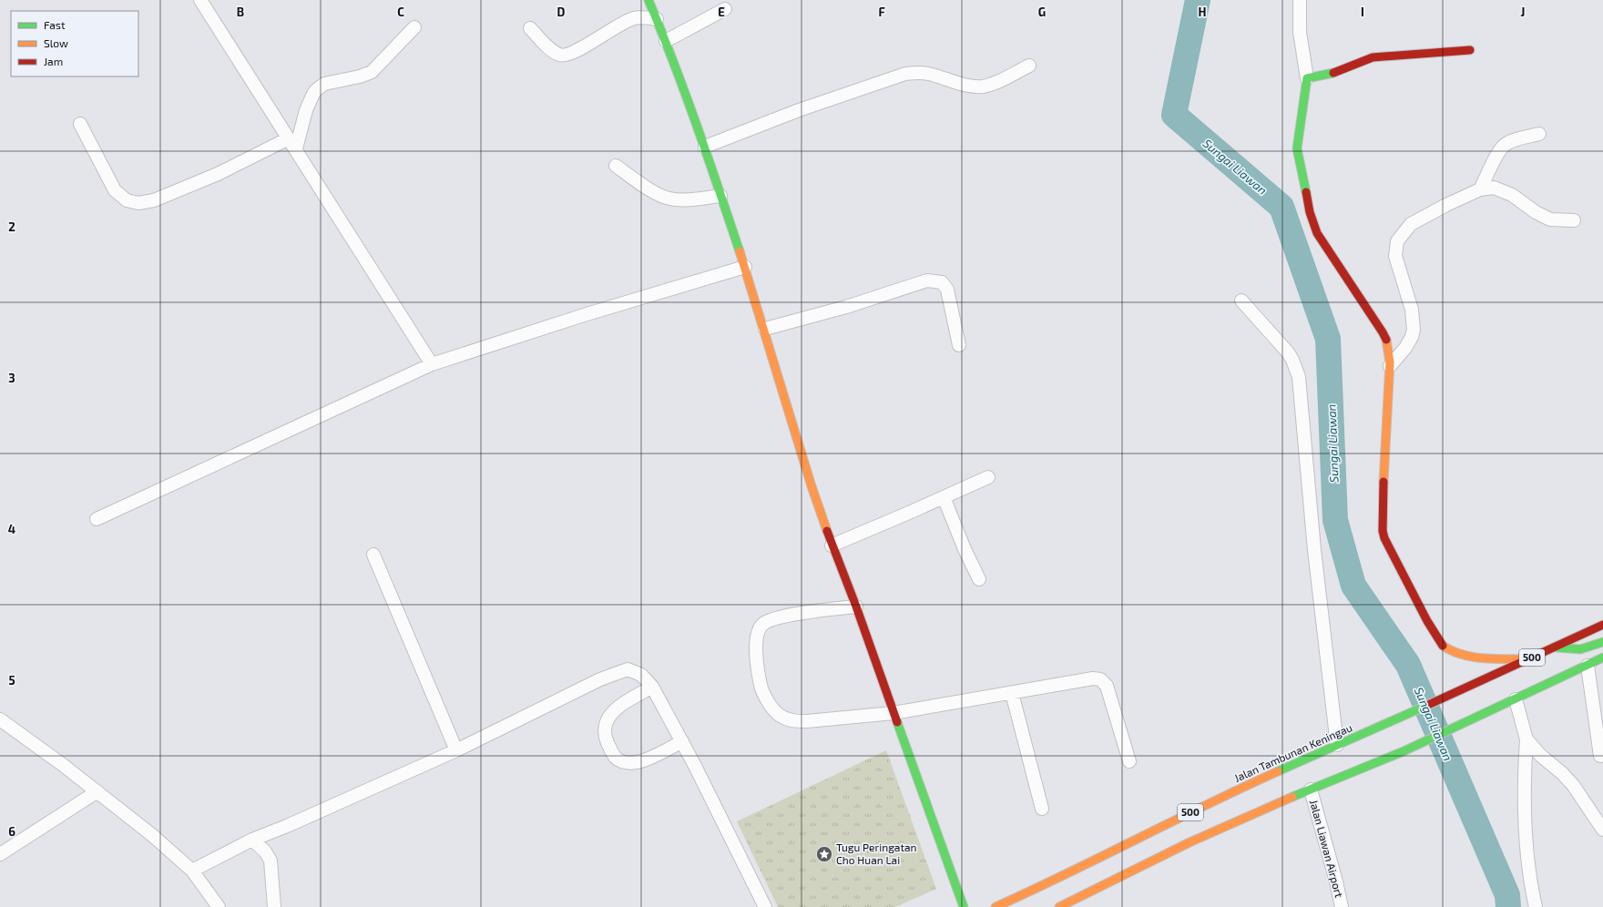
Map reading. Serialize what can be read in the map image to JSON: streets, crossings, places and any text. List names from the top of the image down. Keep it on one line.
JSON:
{"streets":{"street":["500","Jalan Tambunan Keningau","Jalan Liawan Airport"]},"crossings":[["500","Jalan Liawan Airport"]],"water":["Sungai Liawan"],"places":{"place":["Tugu Peringatan Cho Huan Lai"]},"legend":["Fast","Slow","Jam"],"grid":{"columns":["B","C","D","E","F","G","H","I","J"],"rows":["2","3","4","5","6"]}}
